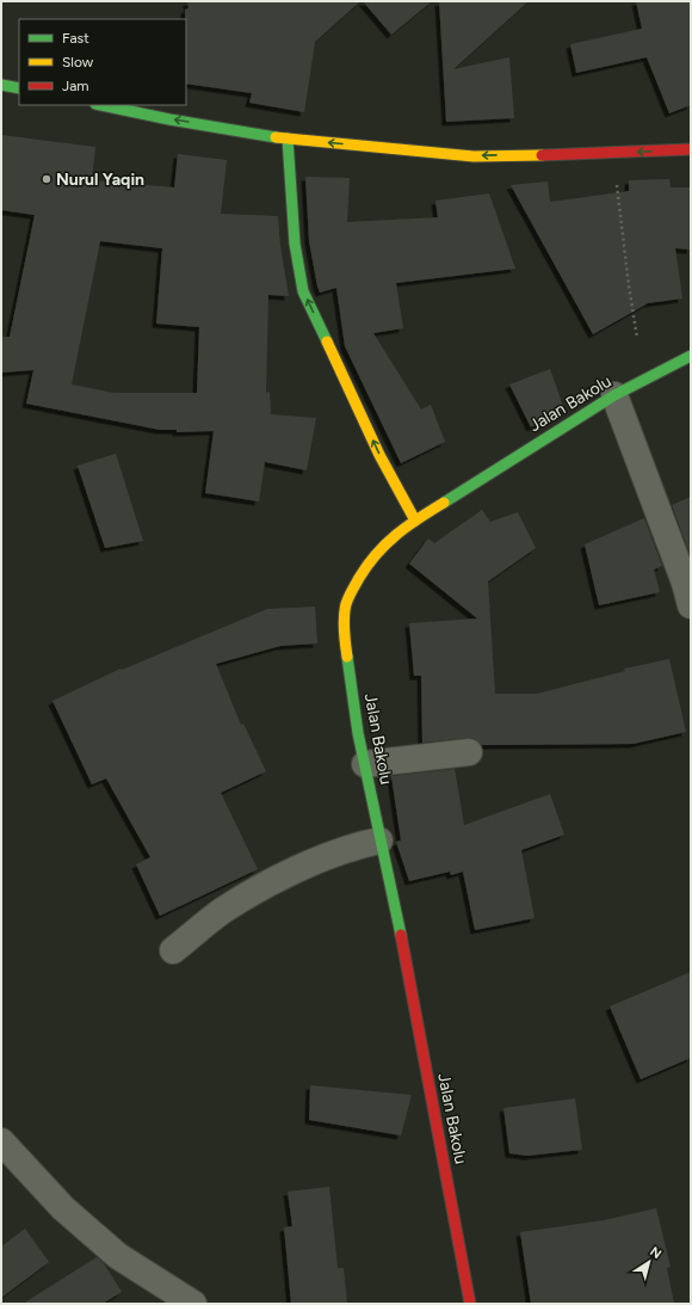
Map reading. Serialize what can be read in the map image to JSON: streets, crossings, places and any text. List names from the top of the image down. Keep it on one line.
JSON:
{"streets":{"main road":["Jalan Bakolu"]},"places":["Nurul Yaqin"],"legend":["Fast","Slow","Jam"],"north":"top right"}
